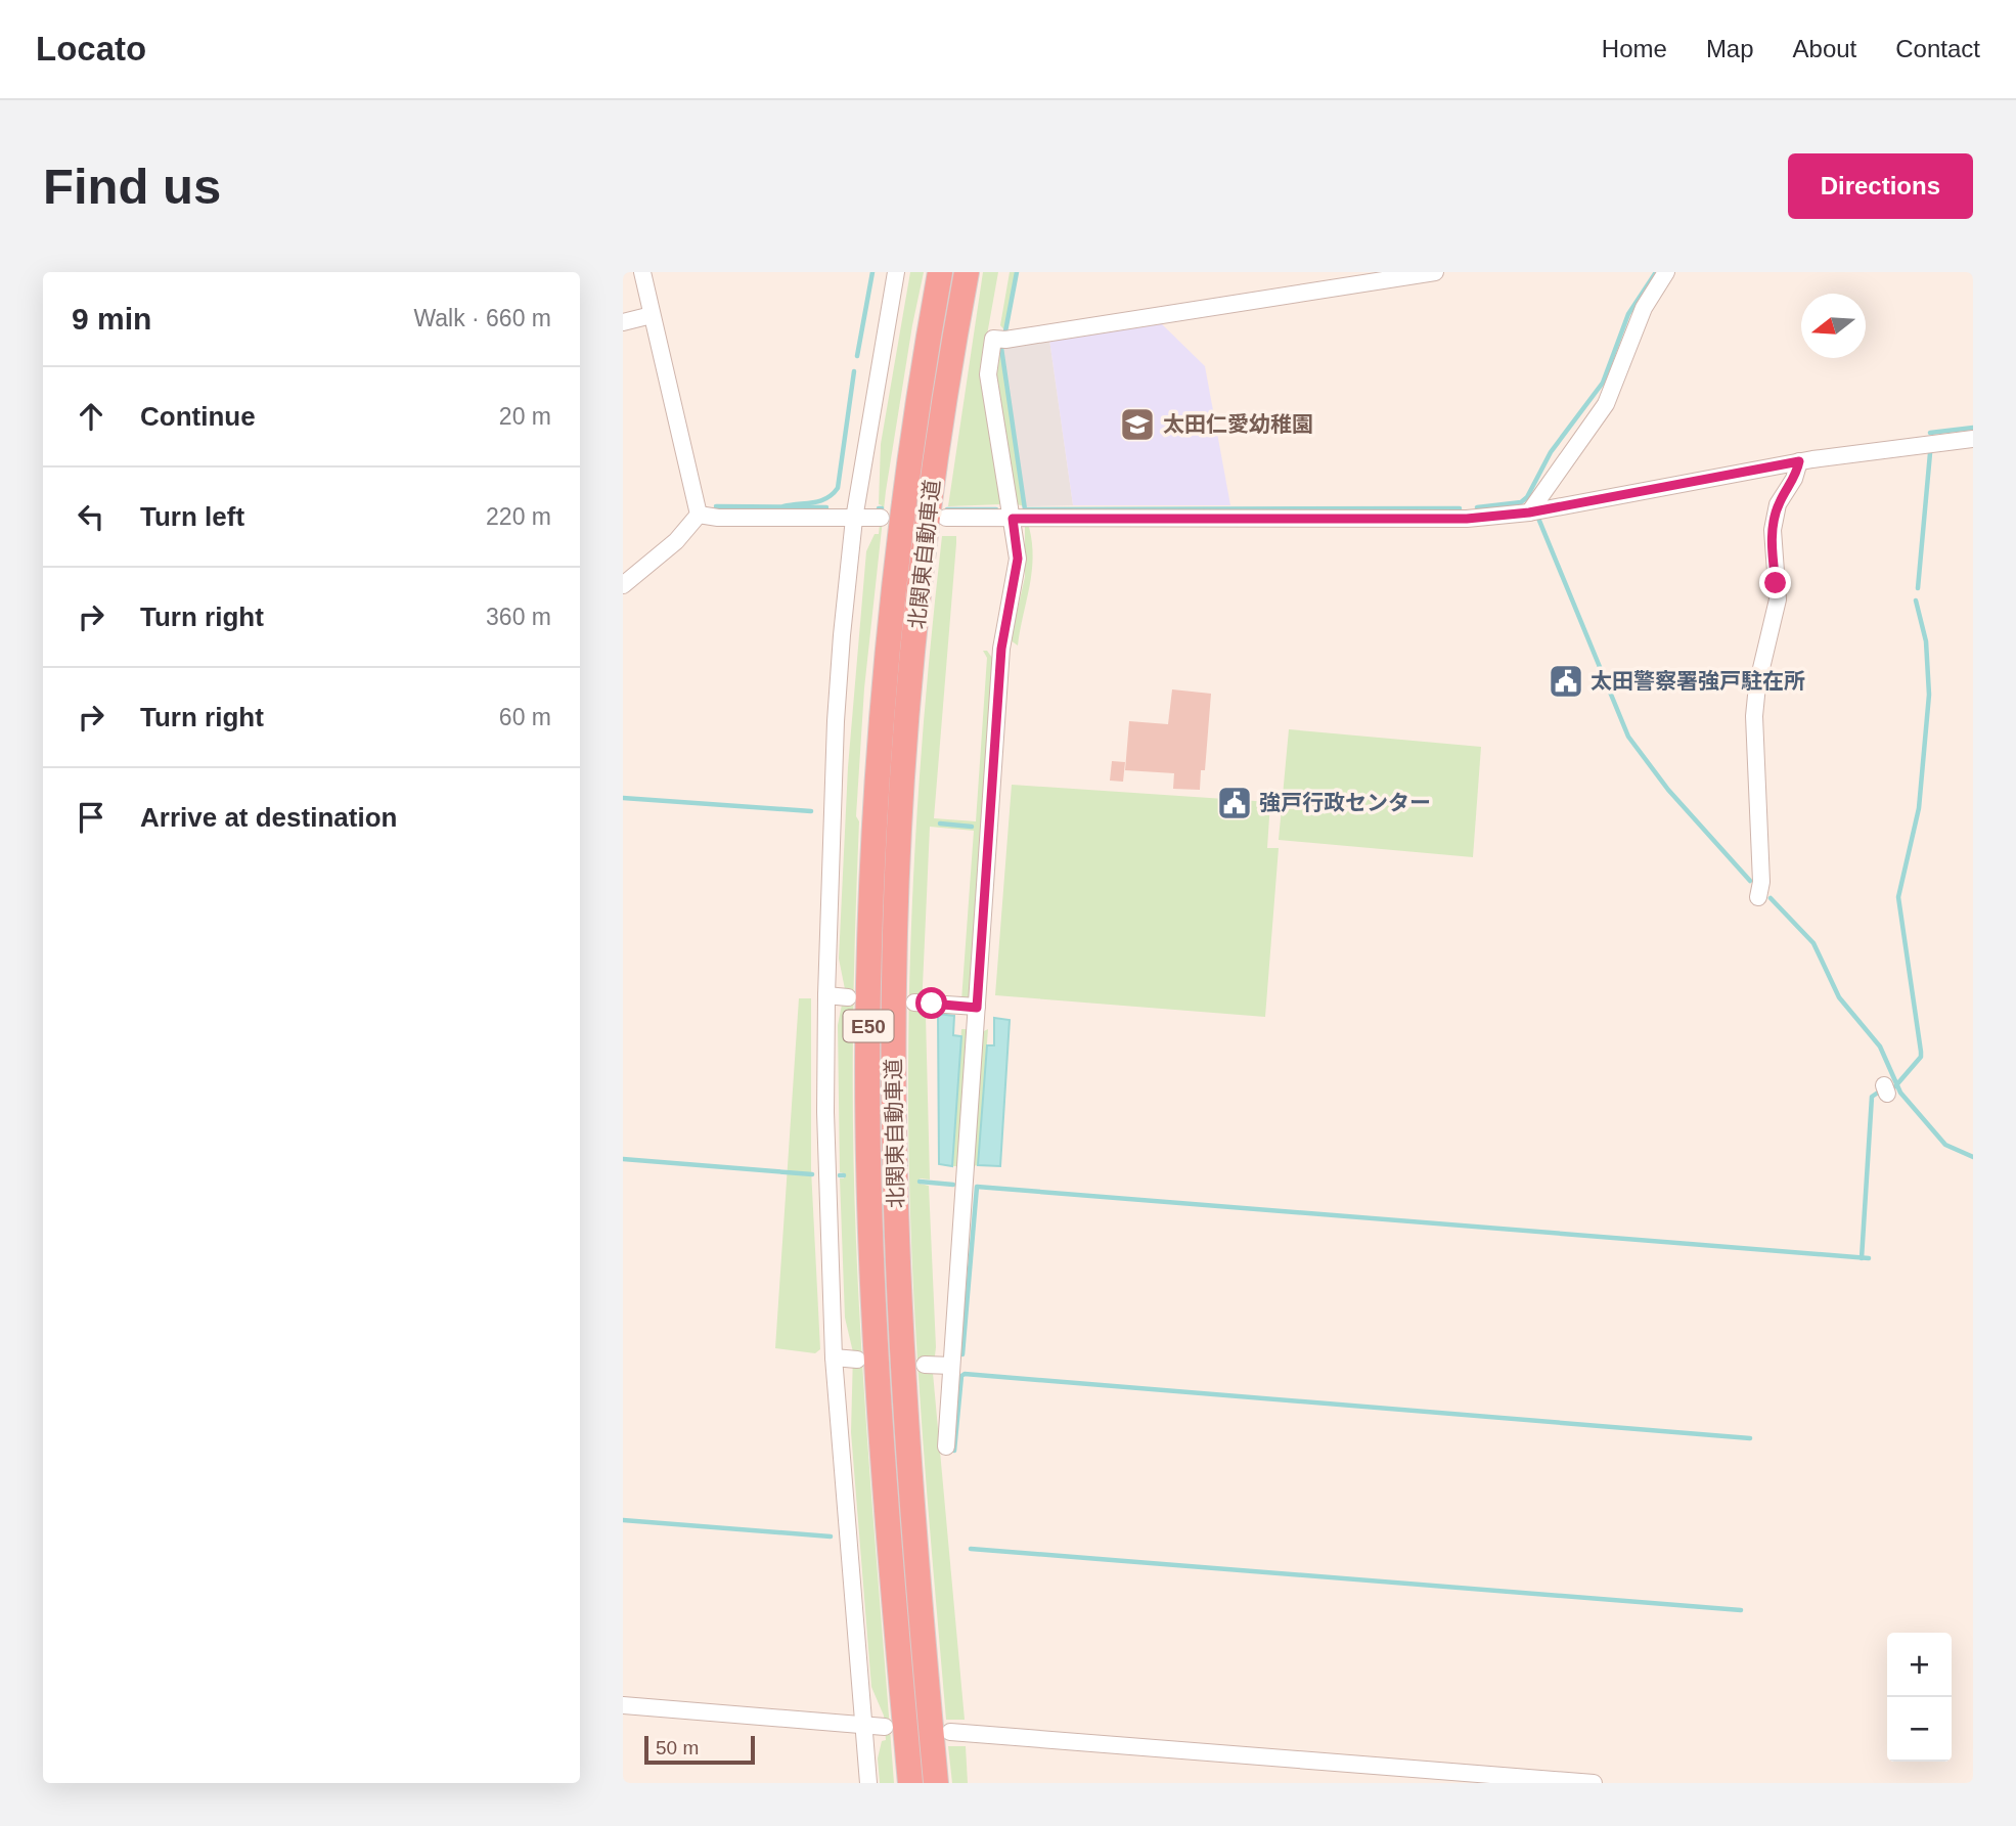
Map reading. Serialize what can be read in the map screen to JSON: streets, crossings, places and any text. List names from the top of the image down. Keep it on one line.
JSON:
{"streets":{"highway":["北関東自動車道","E50"]},"places":{"school or university":["太田仁愛幼稚園"],"public building":["太田警察署強戸駐在所","強戸行政センター"]},"scale_bar":"50 m","north":"left","page":{"header":"Locato","nav":["Home","Map","About","Contact"],"buttons":"Directions","title":"Find us","heading":["9 min","Walk · 660 m"],"list":[["Continue","20 m"],["Turn left","220 m"],["Turn right","360 m"],["Turn right","60 m"],"Arrive at destination"],"map_buttons":["+","−"],"scale":"50 m"}}
